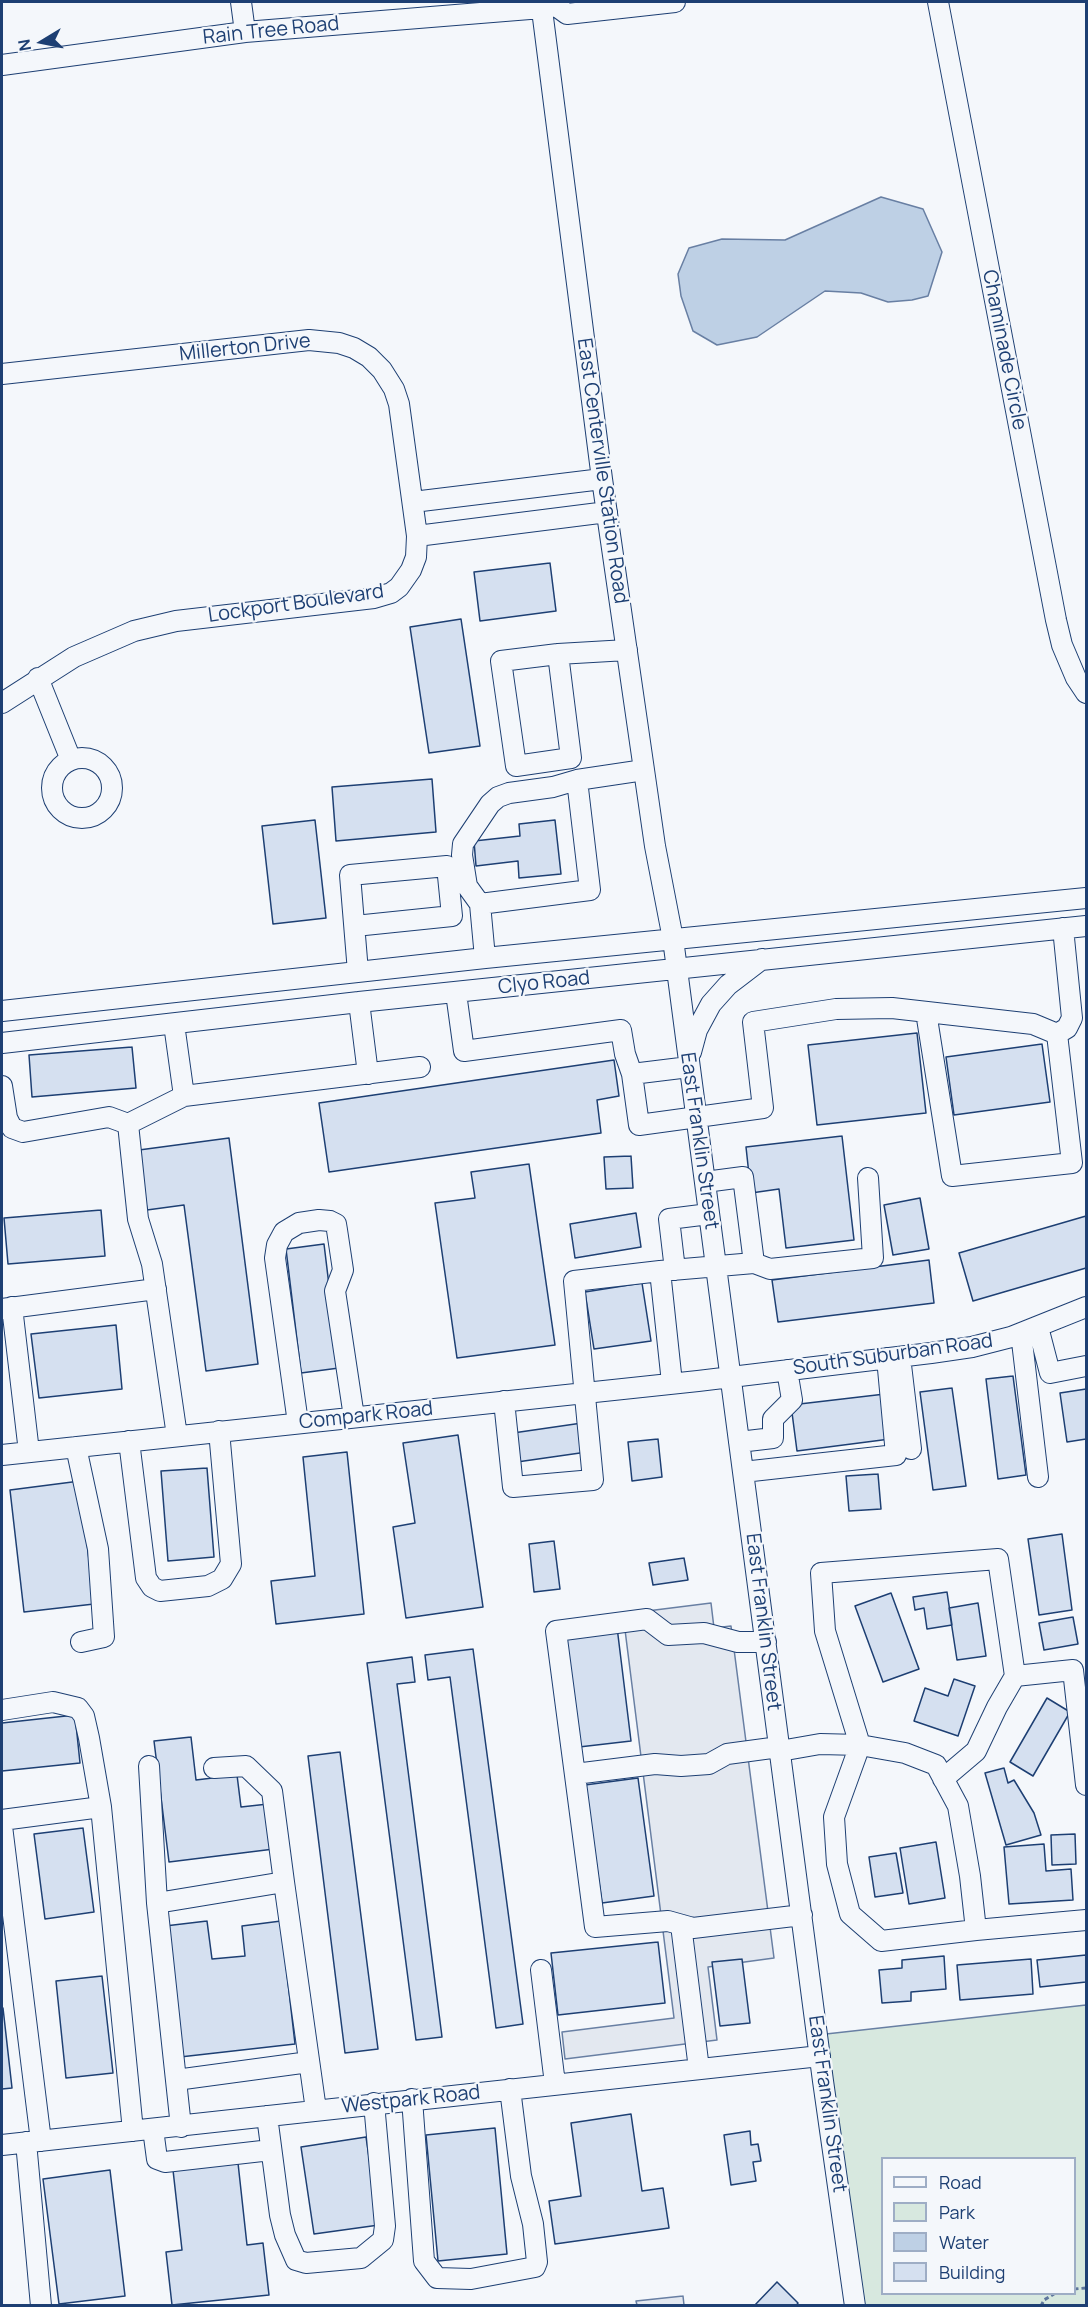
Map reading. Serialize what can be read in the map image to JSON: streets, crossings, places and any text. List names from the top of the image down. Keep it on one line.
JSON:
{"streets":{"street":["Rain Tree Road","Millerton Drive","Chaminade Circle","East Centerville Station Road","Lockport Boulevard","Clyo Road","East Franklin Street","South Suburban Road","Compark Road","Westpark Road"]},"crossings":[["Rain Tree Road","East Centerville Station Road"],["Millerton Drive","Lockport Boulevard"],["East Centerville Station Road","Clyo Road"],["East Centerville Station Road","East Franklin Street"],["Clyo Road","East Franklin Street"],["East Franklin Street","South Suburban Road"],["East Franklin Street","Compark Road"],["East Franklin Street","Westpark Road"],["South Suburban Road","Compark Road"]],"legend":["Road","Park","Water","Building"],"north":"left"}
